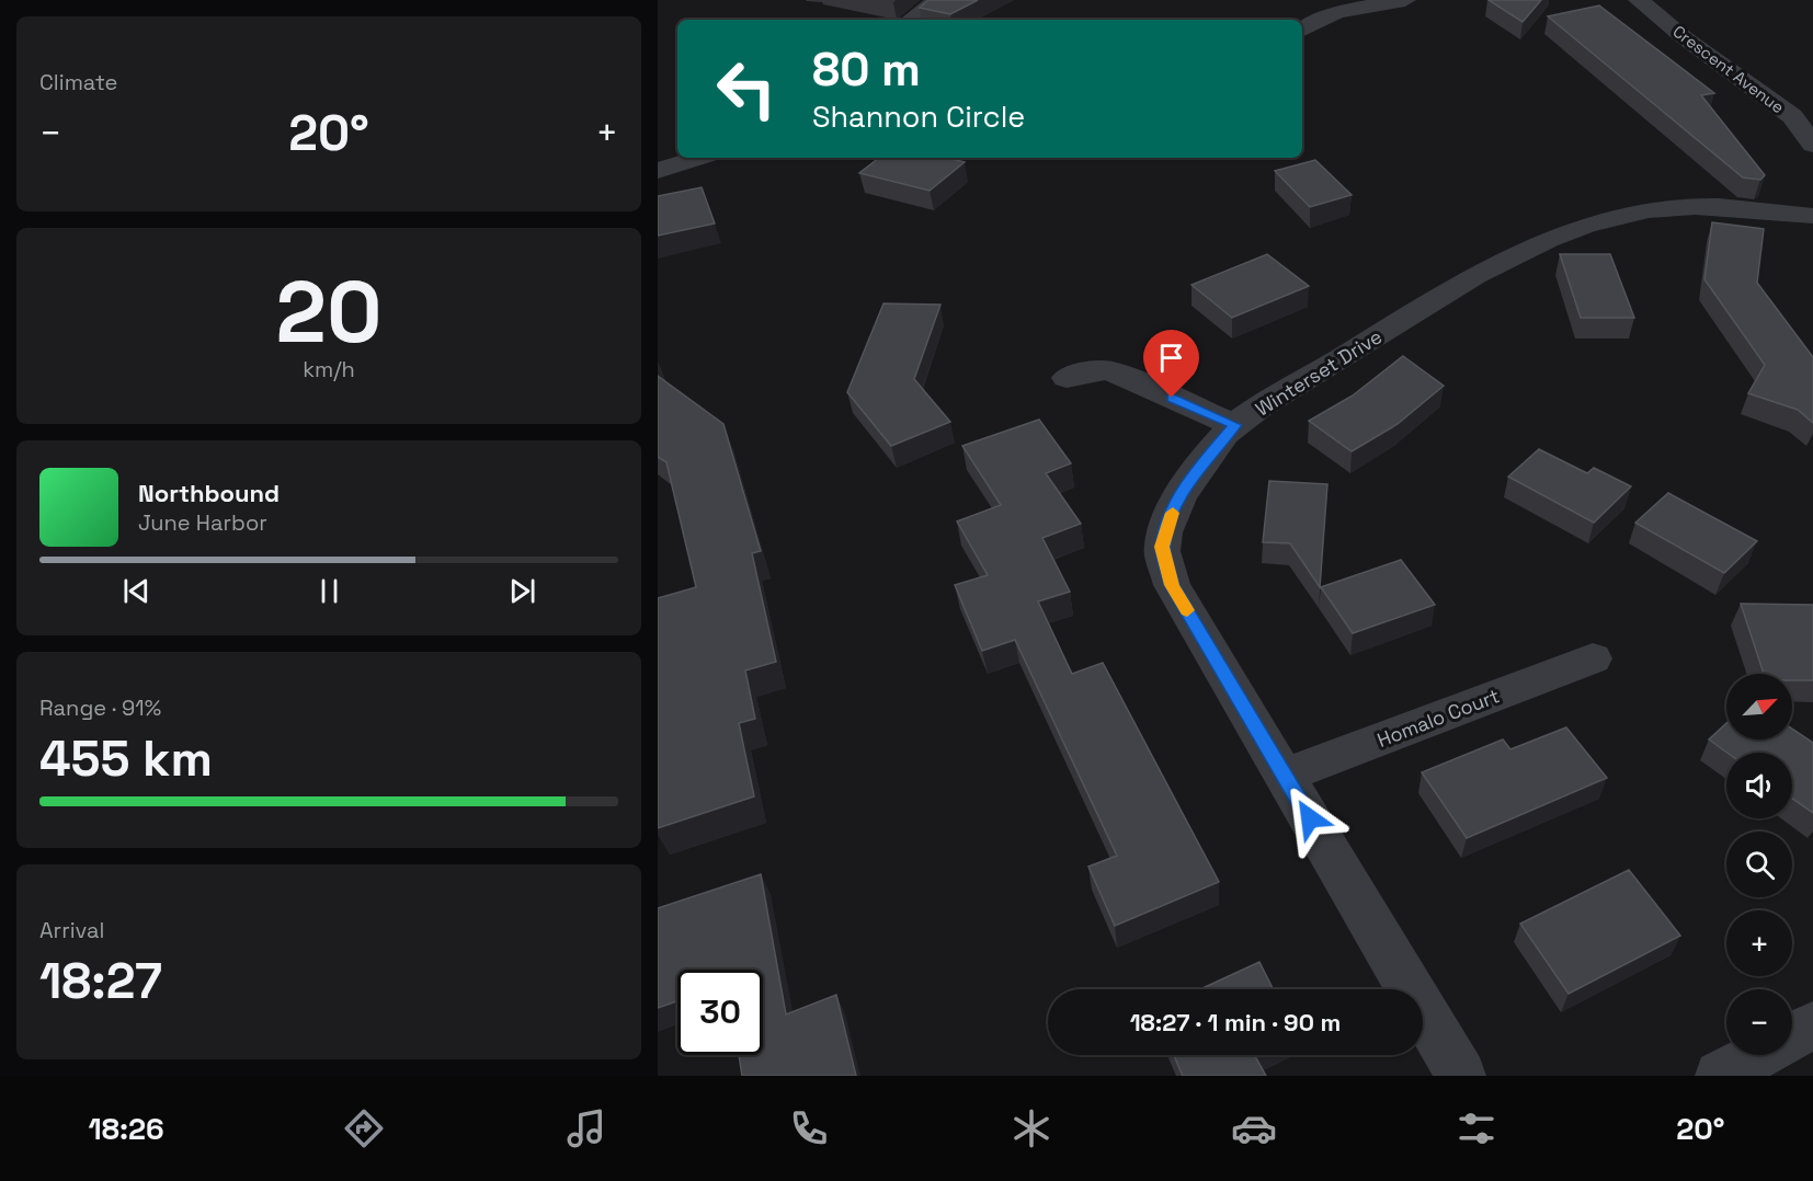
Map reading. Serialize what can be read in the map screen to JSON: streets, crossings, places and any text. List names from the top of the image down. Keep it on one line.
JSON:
{"streets":{"street":["Crescent Avenue","Winterset Drive","Homalo Court"]},"crossings":[["Winterset Drive","Homalo Court"]],"north":"top right","page":{"tile":["Climate",["20","km/h"],["Range · 91%","455 km"],["Arrival","18:27"]],"turn":["80 m","Shannon Circle"],"heat":["−","20°","+"],"song":["Northbound","June Harbor"],"map_buttons":["+","−"],"limit":"30","trip":"18:27 · 1 min · 90 m","tabs":["18:26","20°"]}}
